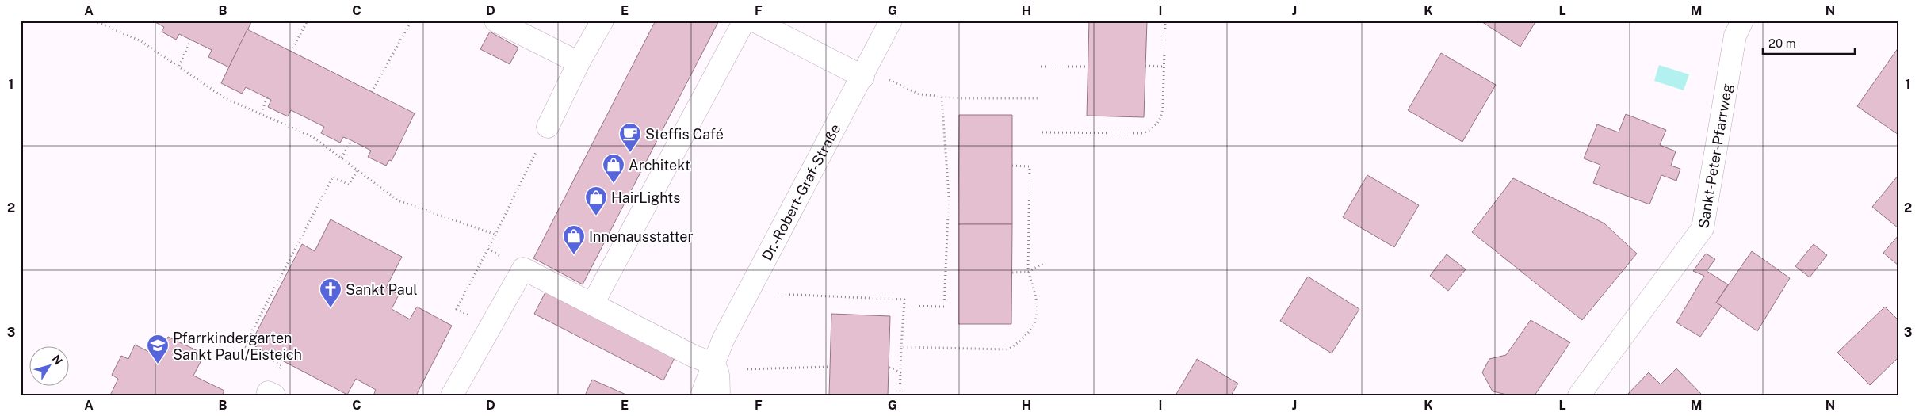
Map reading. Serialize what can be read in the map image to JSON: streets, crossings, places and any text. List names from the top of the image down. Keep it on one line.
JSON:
{"streets":{"street":["Sankt-Peter-Pfarrweg","Dr.-Robert-Graf-Straße"]},"places":{"cafe":["Steffis Café"],"shop":["Architekt","HairLights","Innenausstatter"],"church":["Sankt Paul"],"school or university":["Pfarrkindergarten Sankt Paul/Eisteich"]},"scale_bar":"20 m","north":"top right","grid":{"columns":["A","B","C","D","E","F","G","H","I","J","K","L","M","N"],"rows":["1","2","3"]}}
